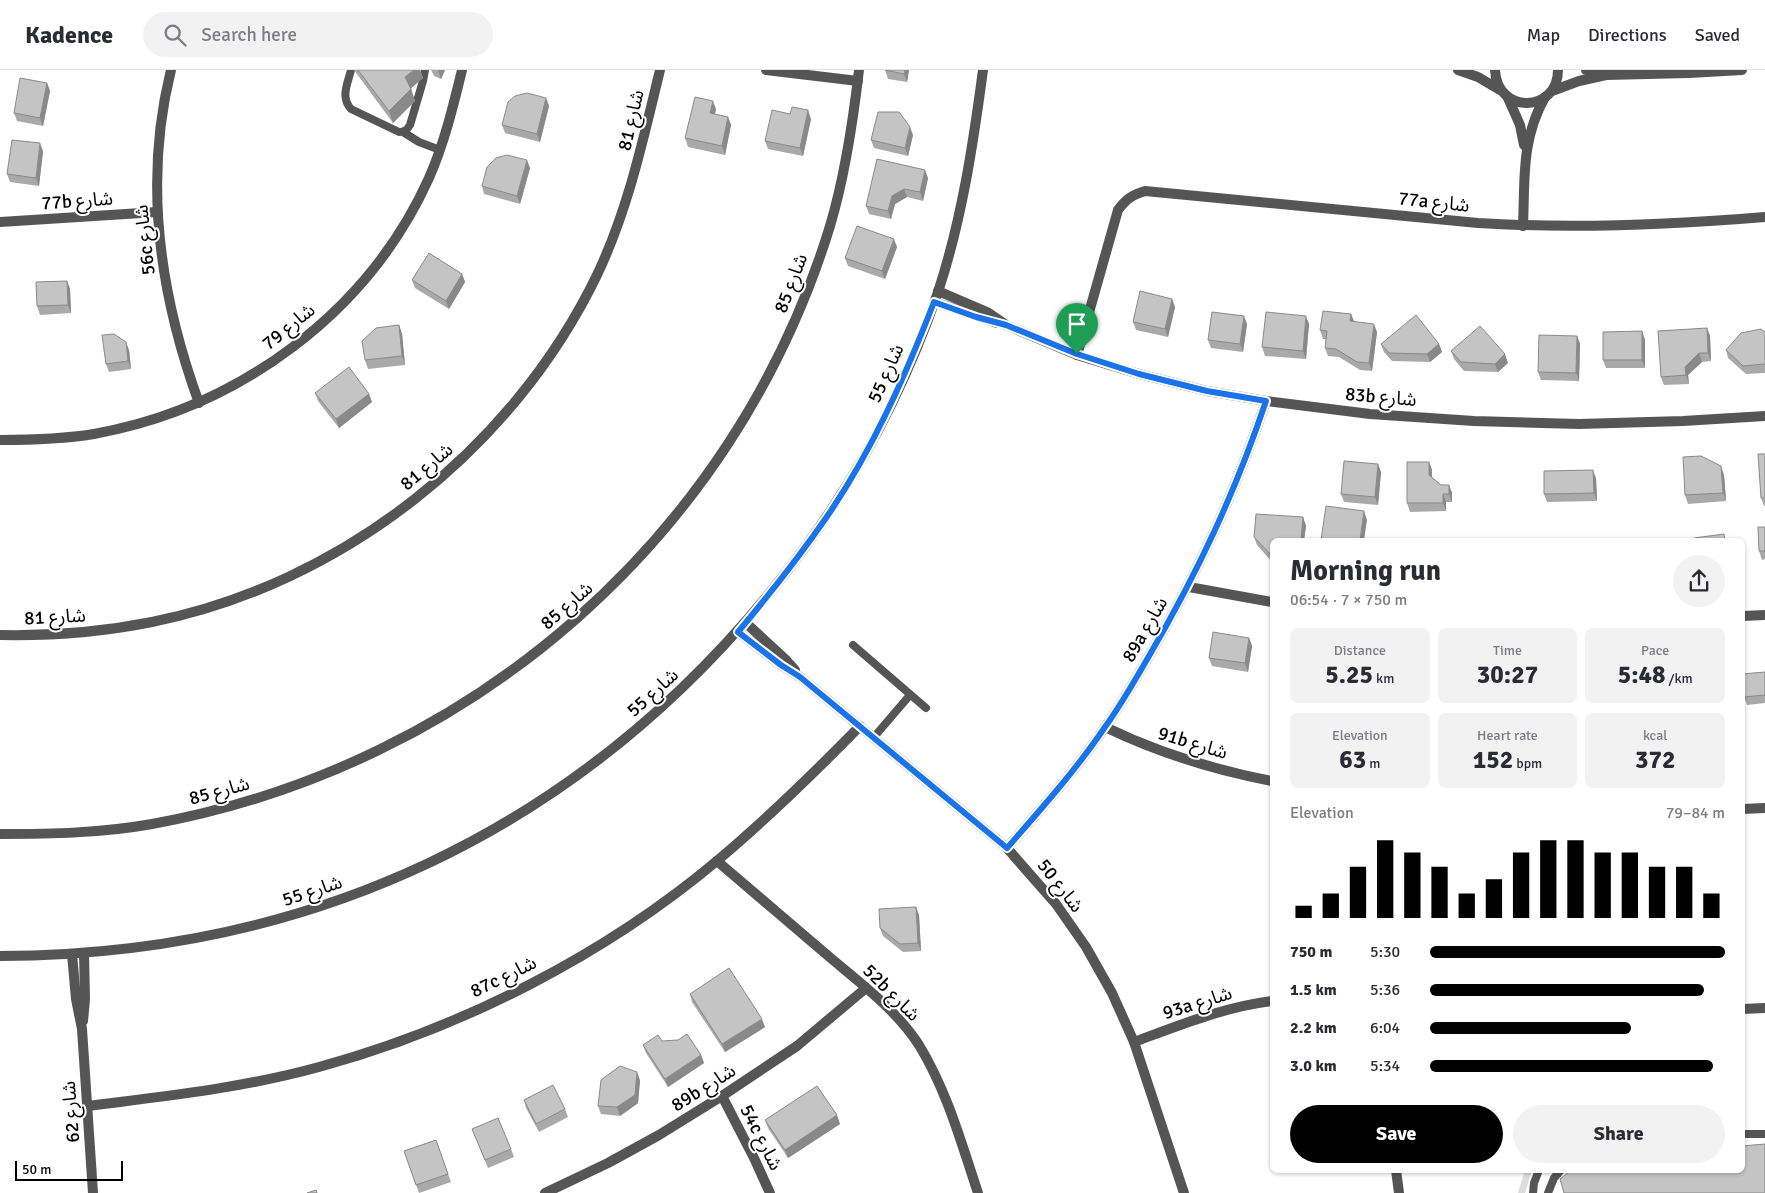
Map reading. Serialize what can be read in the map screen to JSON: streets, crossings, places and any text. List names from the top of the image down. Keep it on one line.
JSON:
{"streets":{"street":["شارع 81","77b شارع","77a شارع","56c شارع","شارع 85","شارع 79","شارع 55","83b شارع","89a شارع","91b شارع","شارع 50","87c شارع","52b شارع","93a شارع","89b شارع","شارع 62","54c شارع"]},"crossings":[["77b شارع","56c شارع"],["77a شارع","83b شارع"],["56c شارع","شارع 79"],["شارع 55","83b شارع"],["شارع 55","شارع 50"],["شارع 55","شارع 62"],["83b شارع","89a شارع"],["89a شارع","91b شارع"],["89a شارع","شارع 50"],["شارع 50","87c شارع"],["شارع 50","93a شارع"],["87c شارع","52b شارع"],["87c شارع","شارع 62"],["52b شارع","89b شارع"],["89b شارع","54c شارع"]],"scale_bar":"50 m","page":{"header":"Kadence","search":"Search here","nav":["Map","Directions","Saved"],"heading":["Morning run","06:54 · 7 × 750 m"],"stats":[["Distance","5.25 km"],["Time","30:27"],["Pace","5:48 /km"],["Elevation","63 m"],["Heart rate","152 bpm"],["kcal","372"]],"chart":["Elevation","79–84 m"],"list":[{"name":"750 m","note":"5:30"},{"name":"1.5 km","note":"5:36"},{"name":"2.2 km","note":"6:04"},{"name":"3.0 km","note":"5:34"}],"buttons":["Save","Share"],"scale":"50 m"}}
